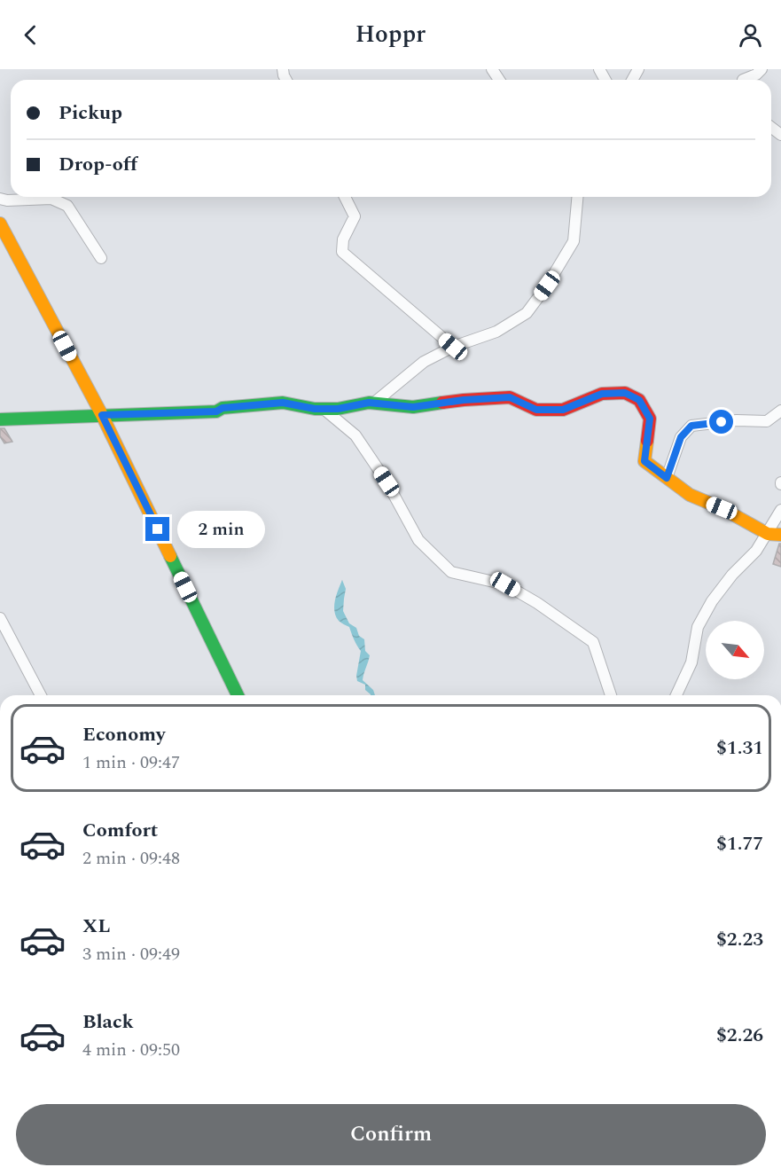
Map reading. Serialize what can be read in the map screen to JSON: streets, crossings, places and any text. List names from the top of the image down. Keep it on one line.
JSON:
{"north":"bottom right","page":{"header":"Hoppr","banner":["Pickup","Drop-off"],"bubble":"2 min","list":[{"name":"Economy","note":"1 min · 09:47","value":"$1.31"},{"name":"Comfort","note":"2 min · 09:48","value":"$1.77"},{"name":"XL","note":"3 min · 09:49","value":"$2.23"},{"name":"Black","note":"4 min · 09:50","value":"$2.26"}],"buttons":"Confirm"}}
